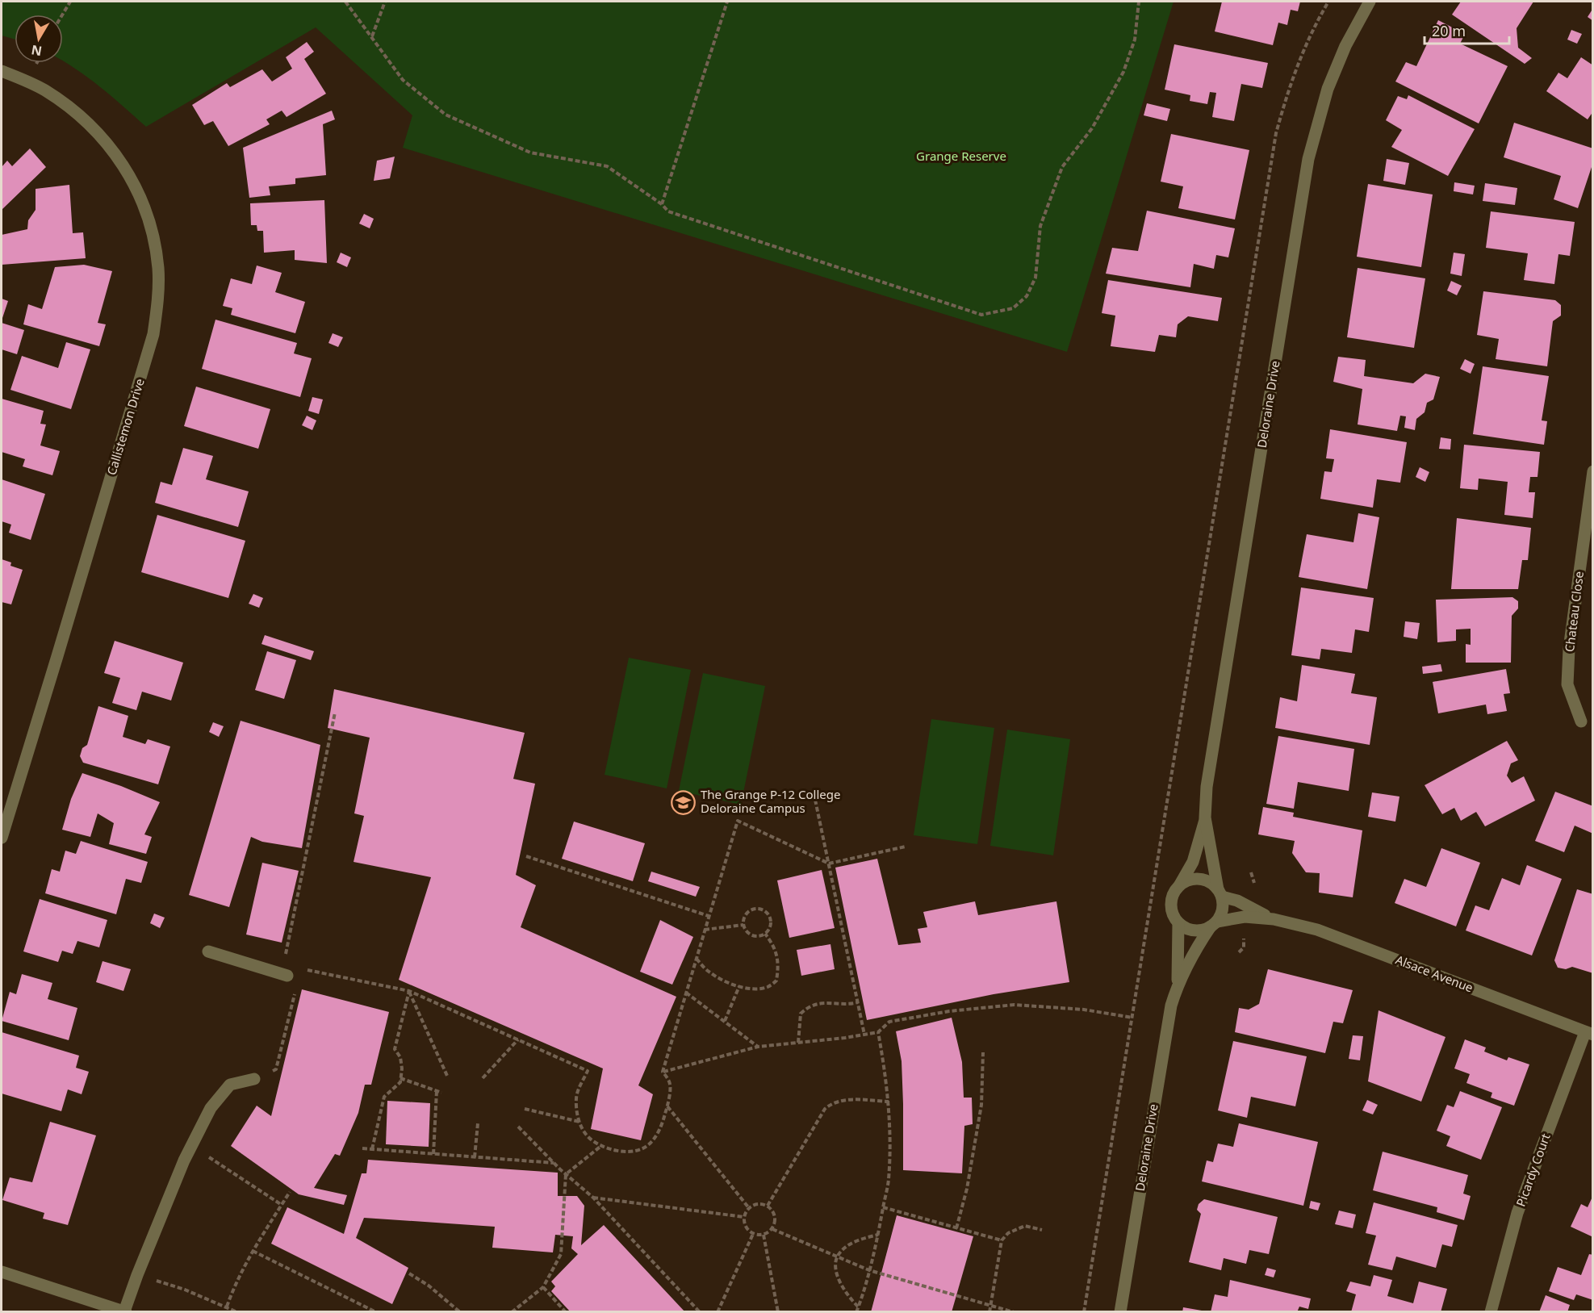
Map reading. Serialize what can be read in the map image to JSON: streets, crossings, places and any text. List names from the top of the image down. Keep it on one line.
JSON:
{"streets":{"street":["Deloraine Drive","Callistemon Drive","Chateau Close","Alsace Avenue","Picardy Court"]},"crossings":[["Deloraine Drive","Alsace Avenue"],["Alsace Avenue","Picardy Court"]],"parks":["Grange Reserve"],"places":{"school or university":["The Grange P-12 College Deloraine Campus"]},"scale_bar":"20 m","north":"bottom"}
